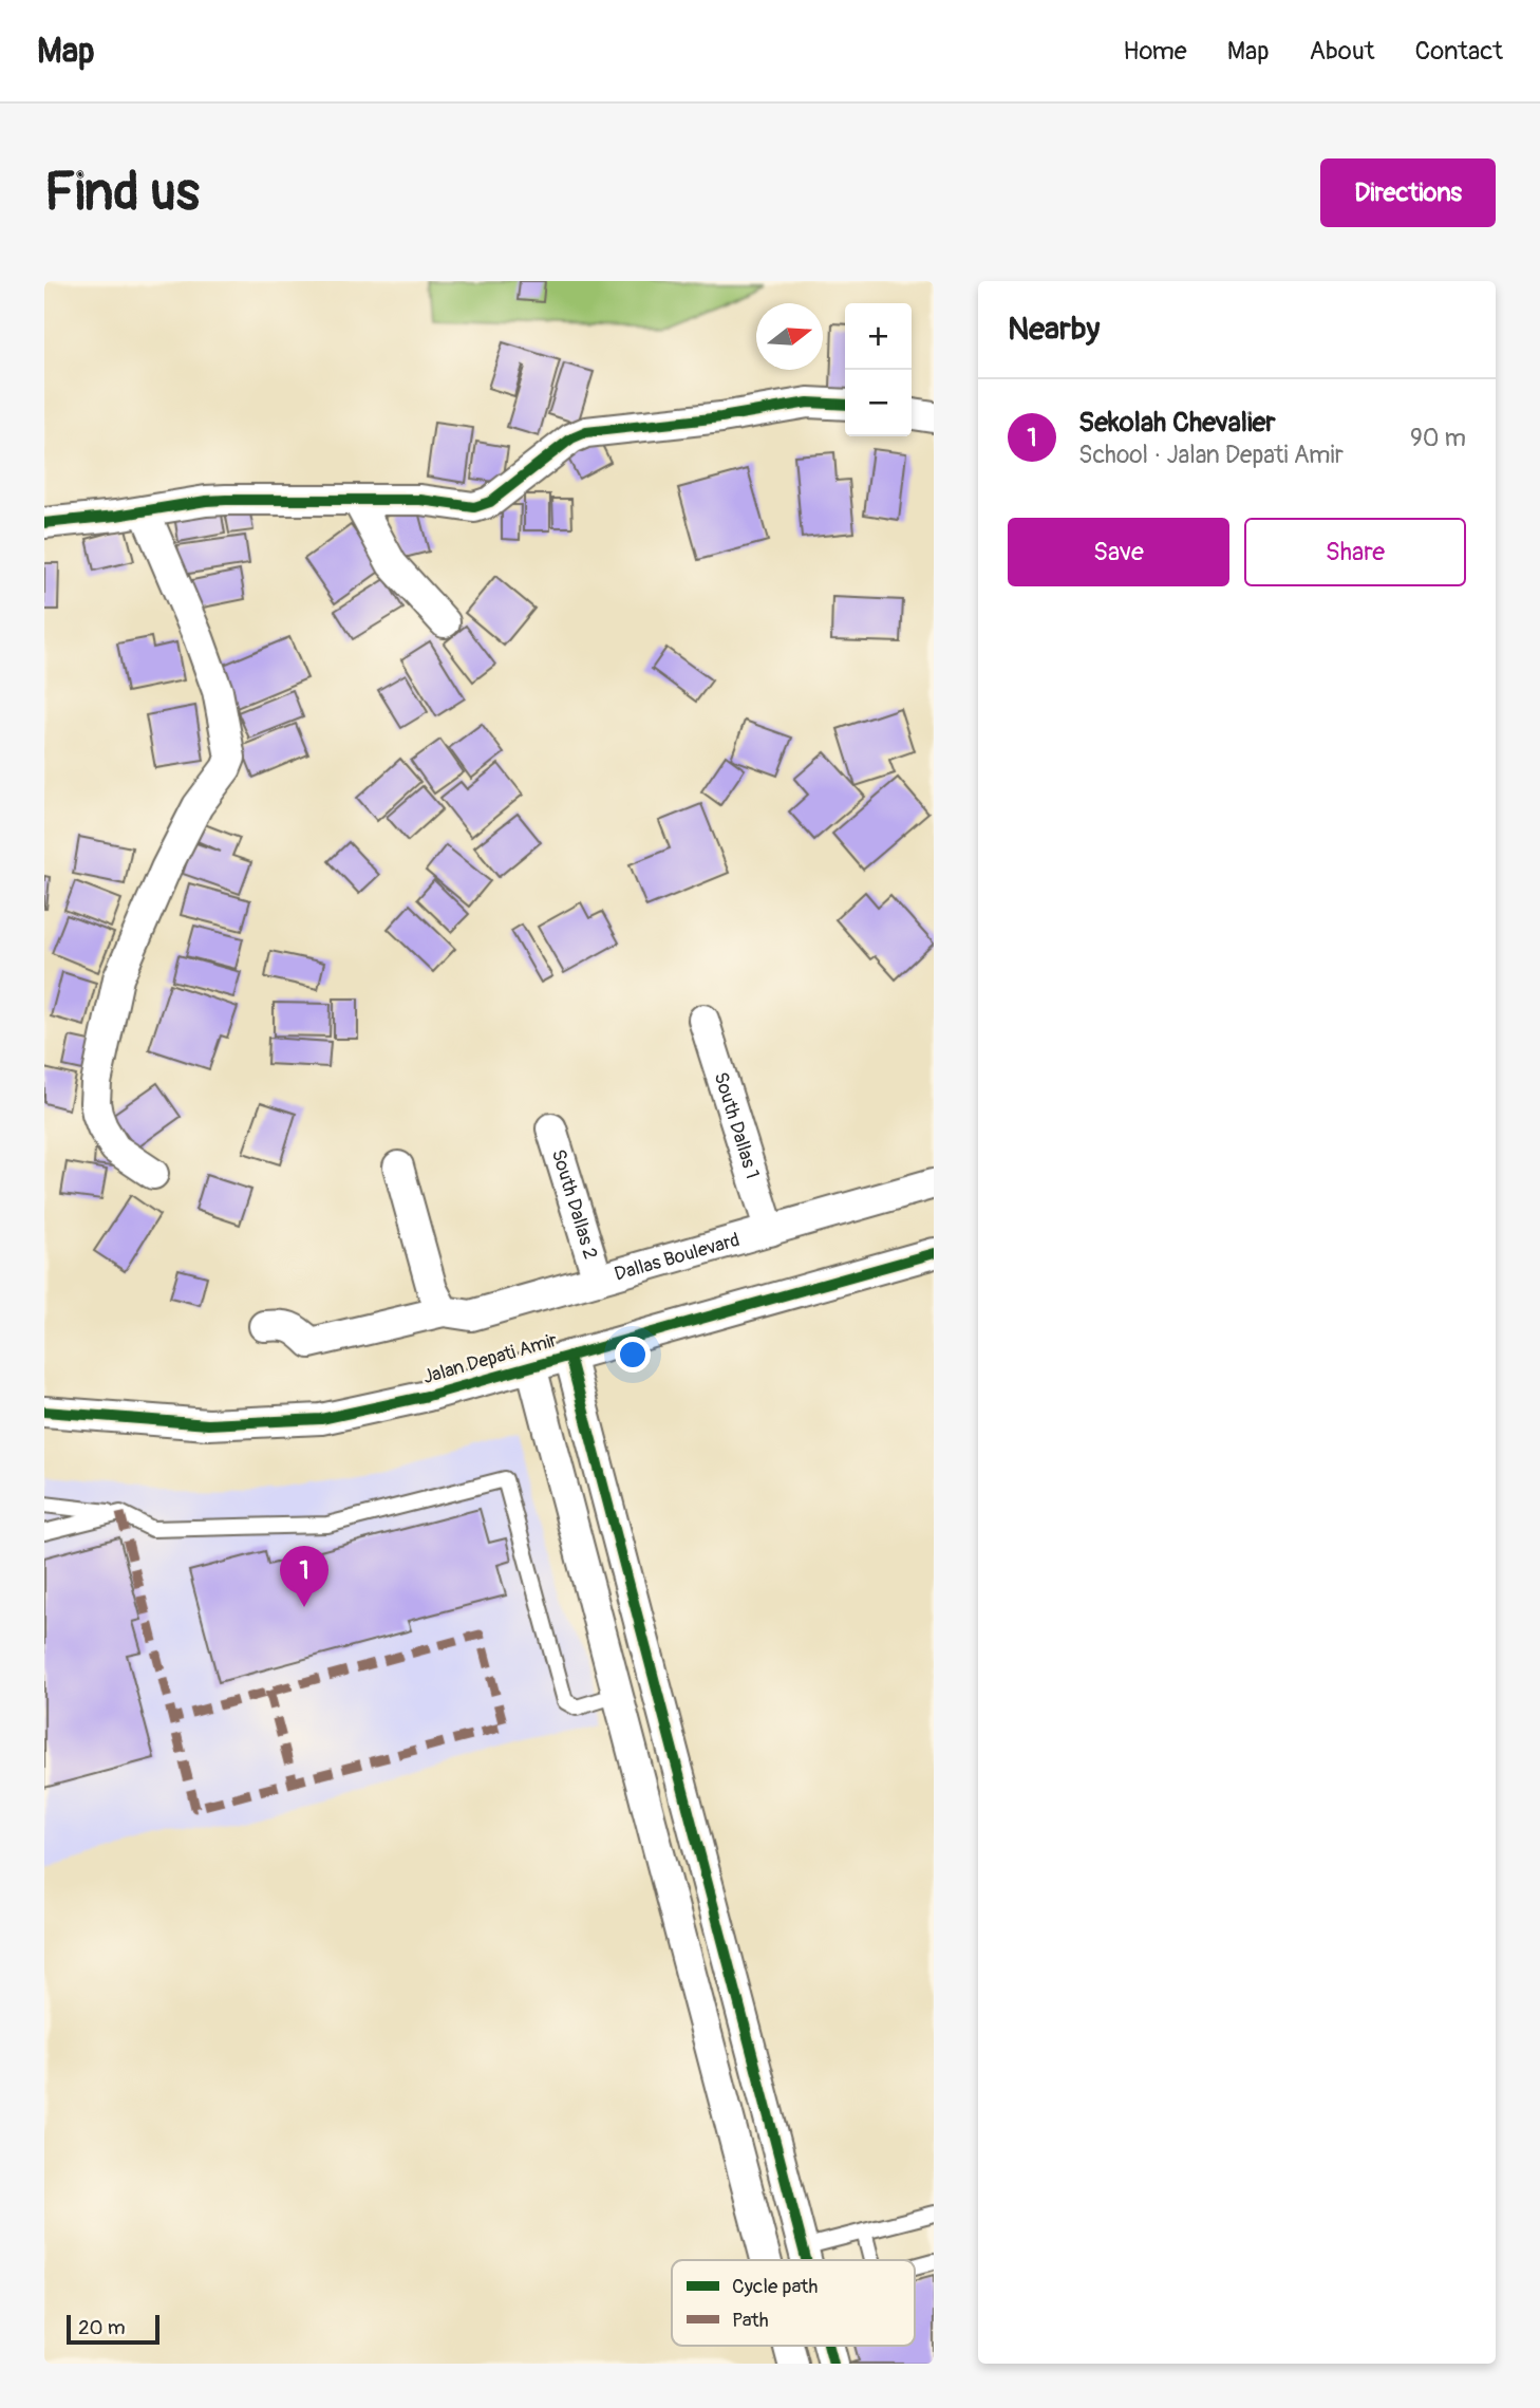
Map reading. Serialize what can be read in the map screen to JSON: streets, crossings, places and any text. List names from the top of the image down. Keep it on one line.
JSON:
{"streets":{"street":["South Dallas 1","South Dallas 2","Dallas Boulevard","Jalan Depati Amir"]},"crossings":[["South Dallas 1","Dallas Boulevard"],["South Dallas 2","Dallas Boulevard"]],"legend":["Cycle path","Path"],"scale_bar":"20 m","north":"right","page":{"header":"Map","nav":["Home","Map","About","Contact"],"buttons":["Directions",["Save","Share"]],"title":"Find us","heading":"Nearby","map_buttons":["+","−"],"list":[{"mark":"1","name":"Sekolah Chevalier","note":"School · Jalan Depati Amir","value":"90 m"}],"pins":"1","scale":"20 m"}}
